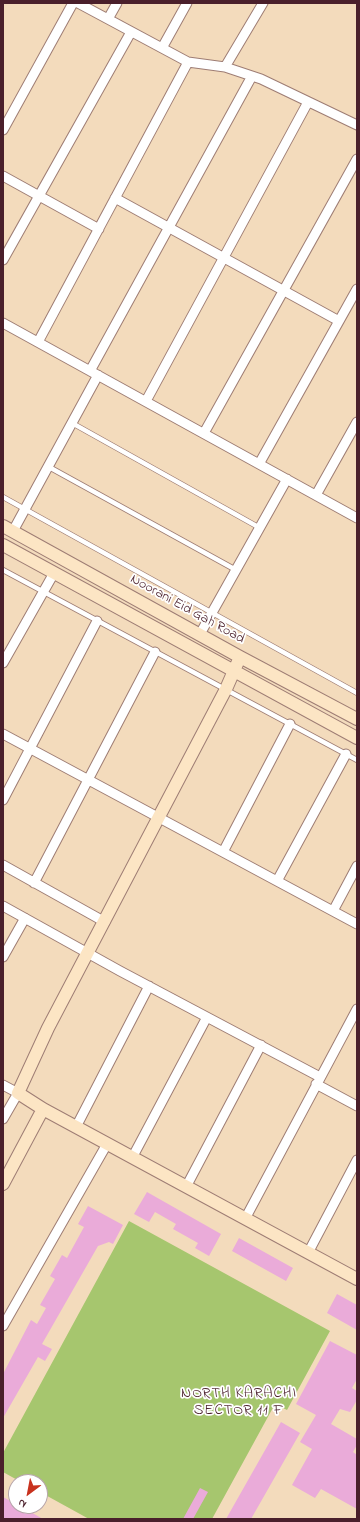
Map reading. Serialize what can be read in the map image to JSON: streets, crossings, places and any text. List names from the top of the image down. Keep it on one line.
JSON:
{"streets":{"street":["Noorani Eid Gah Road"]},"districts":["NORTH KARACHI SECTOR 11 F"],"north":"bottom left"}
